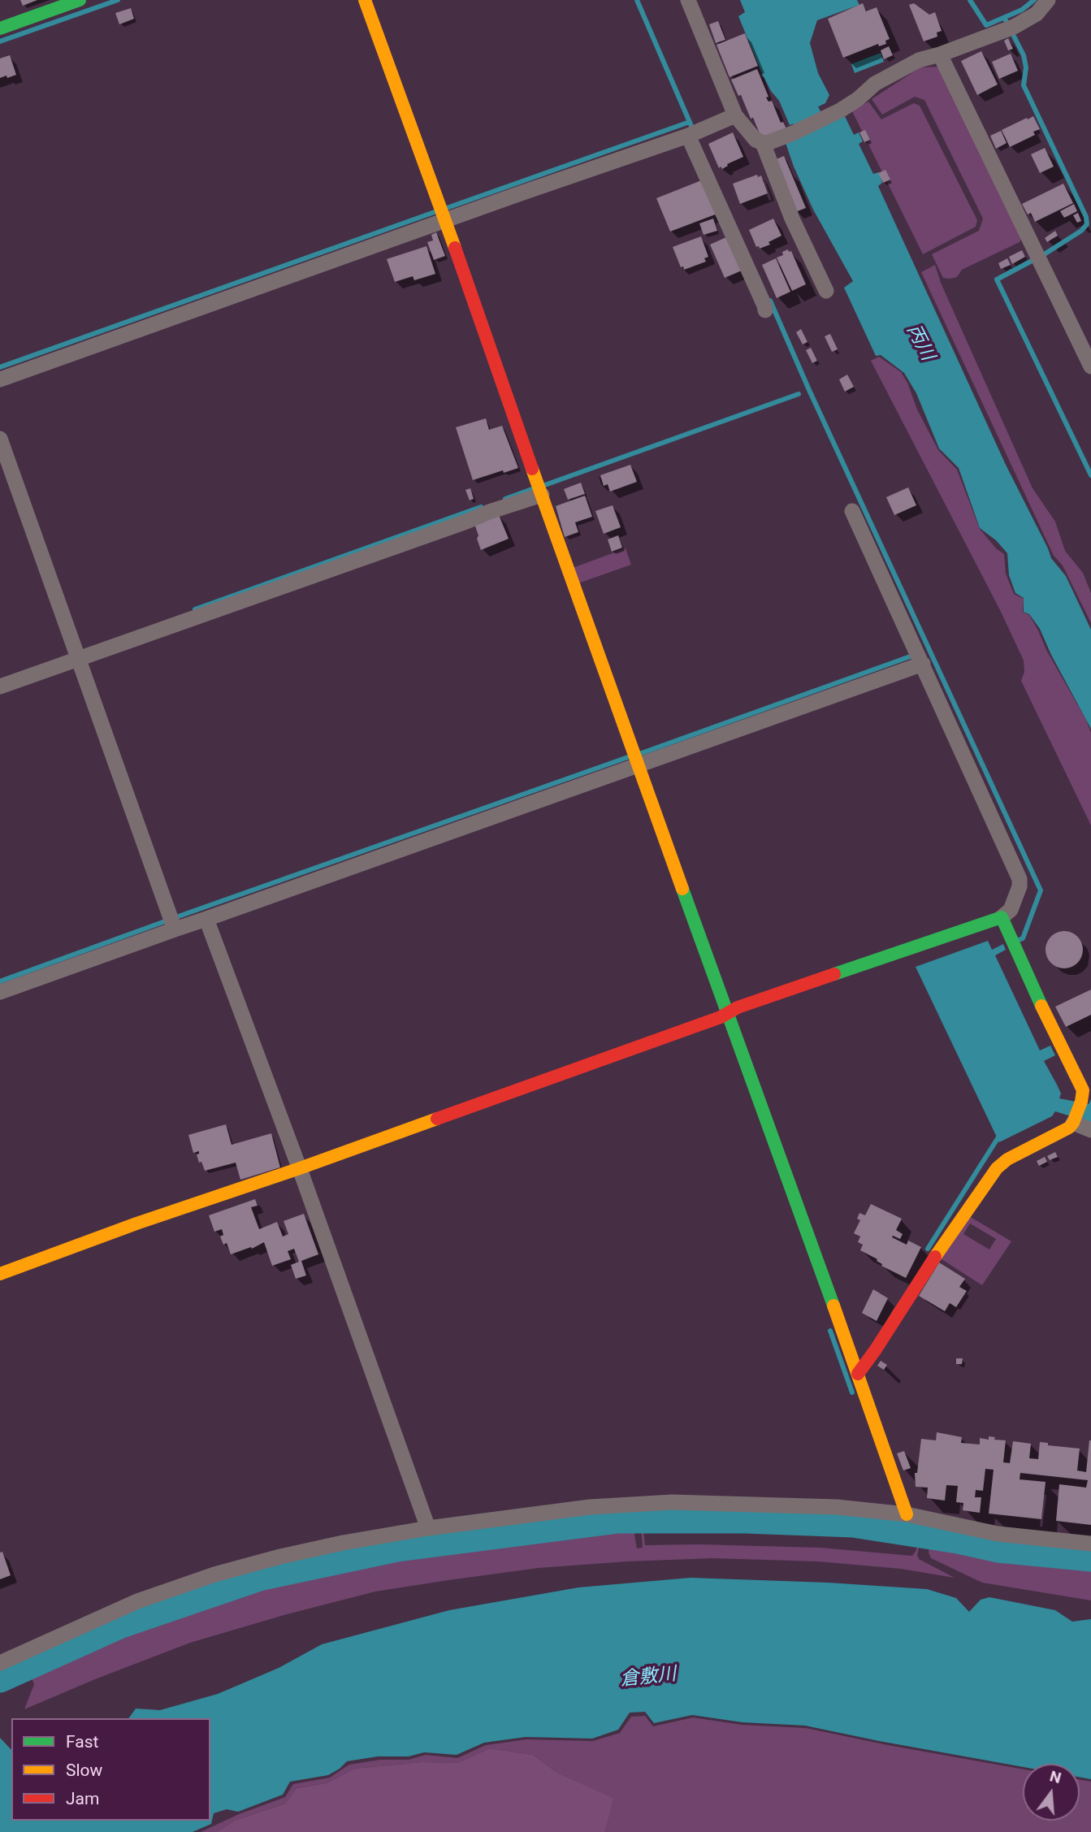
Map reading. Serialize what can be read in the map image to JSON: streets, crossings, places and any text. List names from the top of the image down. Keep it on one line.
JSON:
{"water":["丙川","倉敷川"],"legend":["Fast","Slow","Jam"],"north":"top"}
